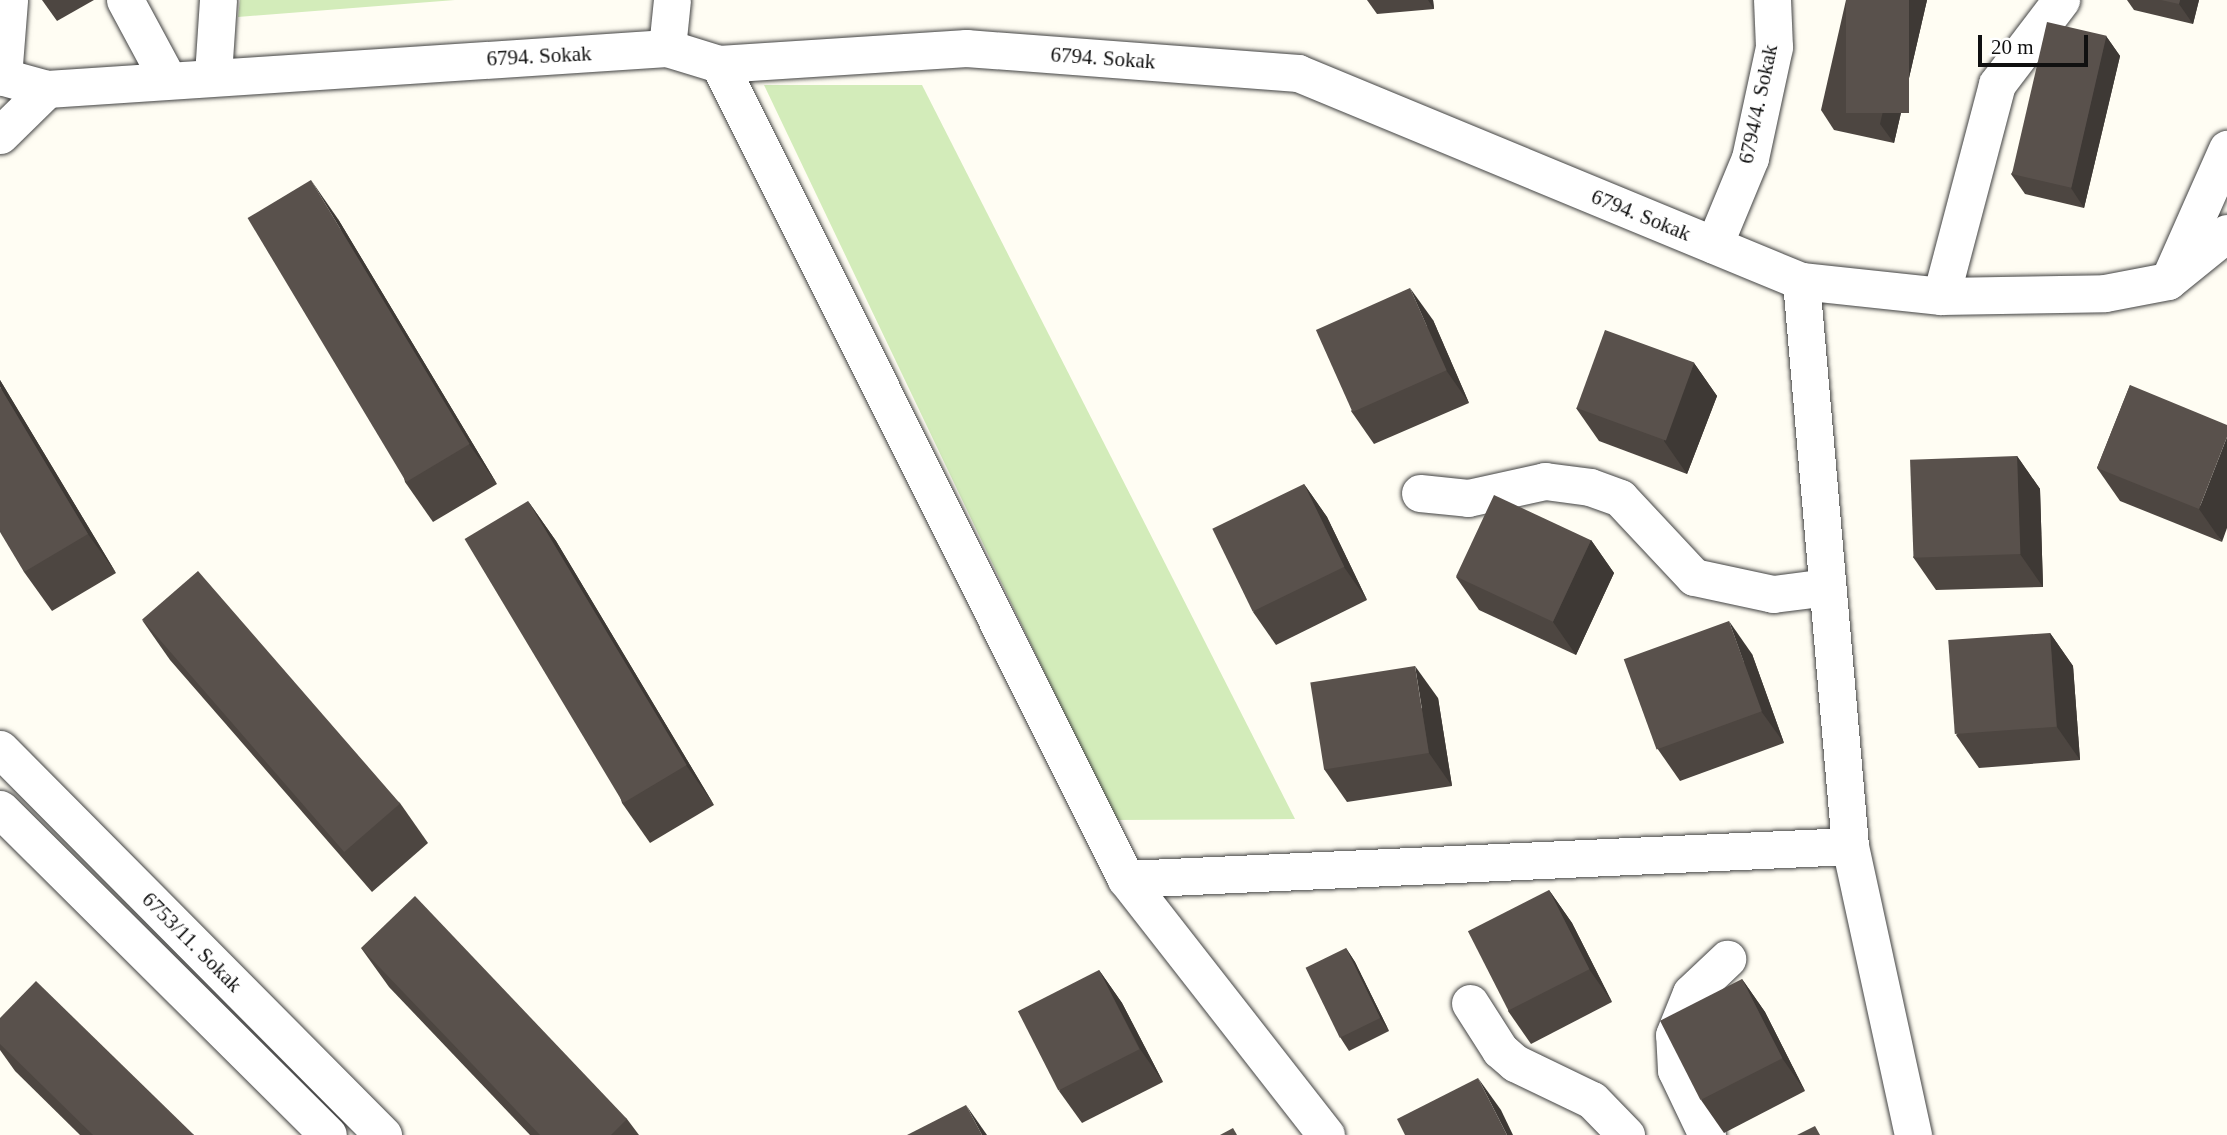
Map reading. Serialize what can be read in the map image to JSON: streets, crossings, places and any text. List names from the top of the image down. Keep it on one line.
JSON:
{"streets":{"street":["6794. Sokak","6794/4. Sokak","6753/11. Sokak"]},"crossings":[["6794. Sokak","6794/4. Sokak"]],"scale_bar":"20 m"}
